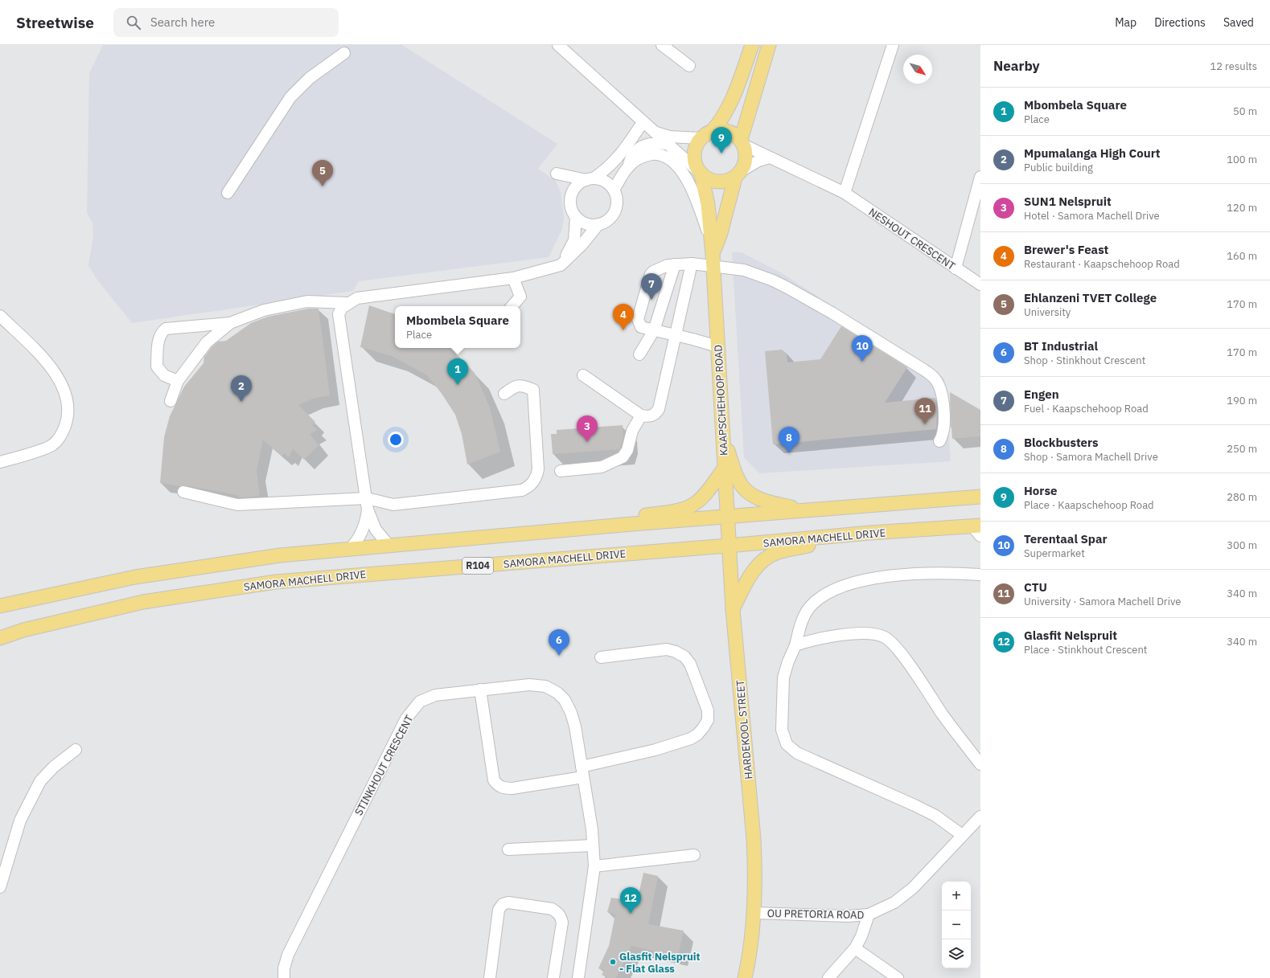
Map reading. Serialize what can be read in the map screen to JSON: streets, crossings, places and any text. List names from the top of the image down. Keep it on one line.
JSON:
{"streets":{"main road":["KAAPSCHEHOOP ROAD","SAMORA MACHELL DRIVE","R104","HARDEKOOL STREET","OU PRETORIA ROAD"],"street":["NESHOUT CRESCENT","STINKHOUT CRESCENT"]},"crossings":[["NESHOUT CRESCENT","KAAPSCHEHOOP ROAD"],["KAAPSCHEHOOP ROAD","SAMORA MACHELL DRIVE"],["KAAPSCHEHOOP ROAD","HARDEKOOL STREET"],["SAMORA MACHELL DRIVE","HARDEKOOL STREET"],["HARDEKOOL STREET","OU PRETORIA ROAD"]],"places":["Glasfit Nelspruit - Flat Glass"],"north":"bottom right","page":{"header":"Streetwise","search":"Search here","nav":["Map","Directions","Saved"],"heading":["Nearby","12 results"],"list":[{"mark":"1","name":"Mbombela Square","note":"Place","value":"50 m"},{"mark":"2","name":"Mpumalanga High Court","note":"Public building","value":"100 m"},{"mark":"3","name":"SUN1 Nelspruit","note":"Hotel · Samora Machell Drive","value":"120 m"},{"mark":"4","name":"Brewer's Feast","note":"Restaurant · Kaapschehoop Road","value":"160 m"},{"mark":"5","name":"Ehlanzeni TVET College","note":"University","value":"170 m"},{"mark":"6","name":"BT Industrial","note":"Shop · Stinkhout Crescent","value":"170 m"},{"mark":"7","name":"Engen","note":"Fuel · Kaapschehoop Road","value":"190 m"},{"mark":"8","name":"Blockbusters","note":"Shop · Samora Machell Drive","value":"250 m"},{"mark":"9","name":"Horse","note":"Place · Kaapschehoop Road","value":"280 m"},{"mark":"10","name":"Terentaal Spar","note":"Supermarket","value":"300 m"},{"mark":"11","name":"CTU","note":"University · Samora Machell Drive","value":"340 m"},{"mark":"12","name":"Glasfit Nelspruit","note":"Place · Stinkhout Crescent","value":"340 m"}],"pins":["9","5","7","4","10","1","2","11","3","8","6","12"],"popup":["Mbombela Square","Place"],"map_buttons":["+","−"]}}
